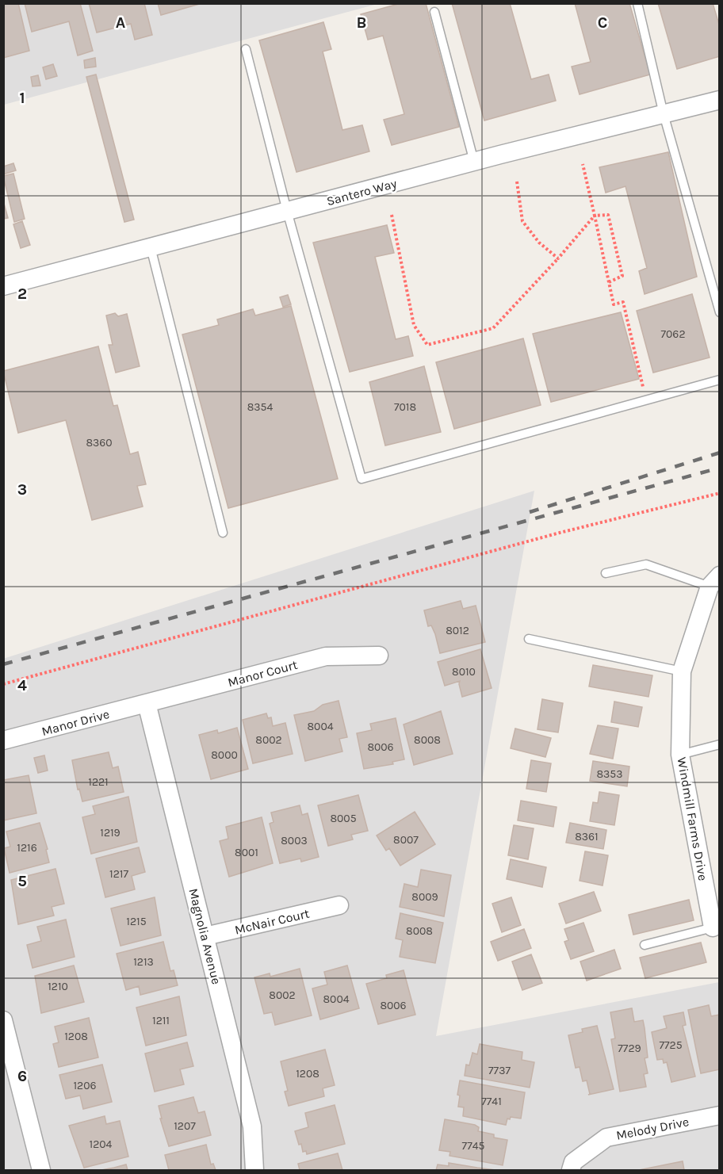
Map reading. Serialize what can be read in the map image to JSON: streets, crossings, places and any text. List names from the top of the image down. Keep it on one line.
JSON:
{"streets":{"street":["Santero Way","Manor Court","Manor Drive","Windmill Farms Drive","McNair Court","Magnolia Avenue","Melody Drive"]},"crossings":[["Manor Court","Manor Drive"],["Manor Court","Magnolia Avenue"],["Manor Drive","Magnolia Avenue"],["McNair Court","Magnolia Avenue"]],"house_numbers":["7062","8354","7018","8360","8012","8010","8004","8002","8008","8006","8000","8353","1221","8005","1219","8361","8007","8003","1216","8001","1217","8009","1215","8008","1213","1210","8002","8004","8006","1211","1208","7725","7729","7737","1208","1206","7741","1207","1204","7745"],"grid":{"columns":["A","B","C"],"rows":["1","2","3","4","5","6"]}}
